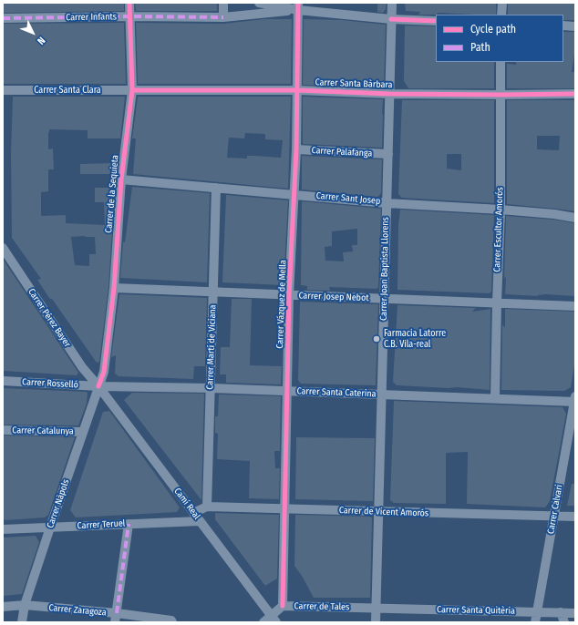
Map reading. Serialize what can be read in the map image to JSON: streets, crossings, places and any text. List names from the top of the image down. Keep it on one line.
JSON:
{"streets":{"street":["Carrer Infants","Carrer Santa Bàrbara","Carrer Santa Clara","Carrer Palafanga","Carrer de la Sequieta","Carrer Sant Josep","Carrer Escultor Amorós","Carrer Joan Baptista Llorens","Carrer Josep Nebot","Carrer Vázquez de Mella","Carrer Pérez Bayer","Carrer Martí de Viciana","Carrer Rosselló","Carrer Santa Caterina","Carrer Catalunya","Carrer Nàpols","Camí Real","Carrer Calvari","Carrer de Vicent Amorós","Carrer Teruel","Carrer de Tales","Carrer Zaragoza","Carrer Santa Quitèria"]},"crossings":[["Carrer Infants","Carrer de la Sequieta"],["Carrer Infants","Carrer Vázquez de Mella"],["Carrer Santa Bàrbara","Carrer Santa Clara"],["Carrer Santa Bàrbara","Carrer de la Sequieta"],["Carrer Santa Bàrbara","Carrer Escultor Amorós"],["Carrer Santa Bàrbara","Carrer Joan Baptista Llorens"],["Carrer Santa Bàrbara","Carrer Vázquez de Mella"],["Carrer Santa Clara","Carrer de la Sequieta"],["Carrer Palafanga","Carrer Joan Baptista Llorens"],["Carrer Palafanga","Carrer Vázquez de Mella"],["Carrer de la Sequieta","Carrer Sant Josep"],["Carrer de la Sequieta","Carrer Josep Nebot"],["Carrer de la Sequieta","Carrer Pérez Bayer"],["Carrer de la Sequieta","Carrer Rosselló"],["Carrer de la Sequieta","Carrer Santa Caterina"],["Carrer de la Sequieta","Carrer Nàpols"],["Carrer de la Sequieta","Camí Real"],["Carrer Sant Josep","Carrer Escultor Amorós"],["Carrer Sant Josep","Carrer Joan Baptista Llorens"],["Carrer Sant Josep","Carrer Vázquez de Mella"],["Carrer Sant Josep","Carrer Martí de Viciana"],["Carrer Escultor Amorós","Carrer Josep Nebot"],["Carrer Escultor Amorós","Carrer Santa Caterina"],["Carrer Joan Baptista Llorens","Carrer Josep Nebot"],["Carrer Joan Baptista Llorens","Carrer Santa Caterina"],["Carrer Joan Baptista Llorens","Carrer de Vicent Amorós"],["Carrer Joan Baptista Llorens","Carrer de Tales"],["Carrer Joan Baptista Llorens","Carrer Santa Quitèria"],["Carrer Josep Nebot","Carrer Vázquez de Mella"],["Carrer Josep Nebot","Carrer Martí de Viciana"],["Carrer Vázquez de Mella","Carrer Santa Caterina"],["Carrer Vázquez de Mella","Carrer de Vicent Amorós"],["Carrer Vázquez de Mella","Carrer de Tales"],["Carrer Pérez Bayer","Carrer Rosselló"],["Carrer Pérez Bayer","Carrer Santa Caterina"],["Carrer Pérez Bayer","Carrer Nàpols"],["Carrer Pérez Bayer","Camí Real"],["Carrer Martí de Viciana","Carrer Santa Caterina"],["Carrer Martí de Viciana","Carrer de Vicent Amorós"],["Carrer Rosselló","Carrer Santa Caterina"],["Carrer Rosselló","Carrer Nàpols"],["Carrer Rosselló","Camí Real"],["Carrer Santa Caterina","Carrer Nàpols"],["Carrer Santa Caterina","Camí Real"],["Carrer Santa Caterina","Carrer Calvari"],["Carrer Catalunya","Carrer Nàpols"],["Carrer Nàpols","Camí Real"],["Carrer Nàpols","Carrer Teruel"],["Carrer Nàpols","Carrer Zaragoza"],["Camí Real","Carrer de Vicent Amorós"],["Camí Real","Carrer Teruel"],["Camí Real","Carrer de Tales"],["Carrer Calvari","Carrer de Vicent Amorós"],["Carrer Calvari","Carrer Santa Quitèria"],["Carrer de Tales","Carrer Santa Quitèria"]],"places":["Farmacia Latorre C.B. Vila-real"],"legend":["Cycle path","Path"],"north":"bottom right"}
